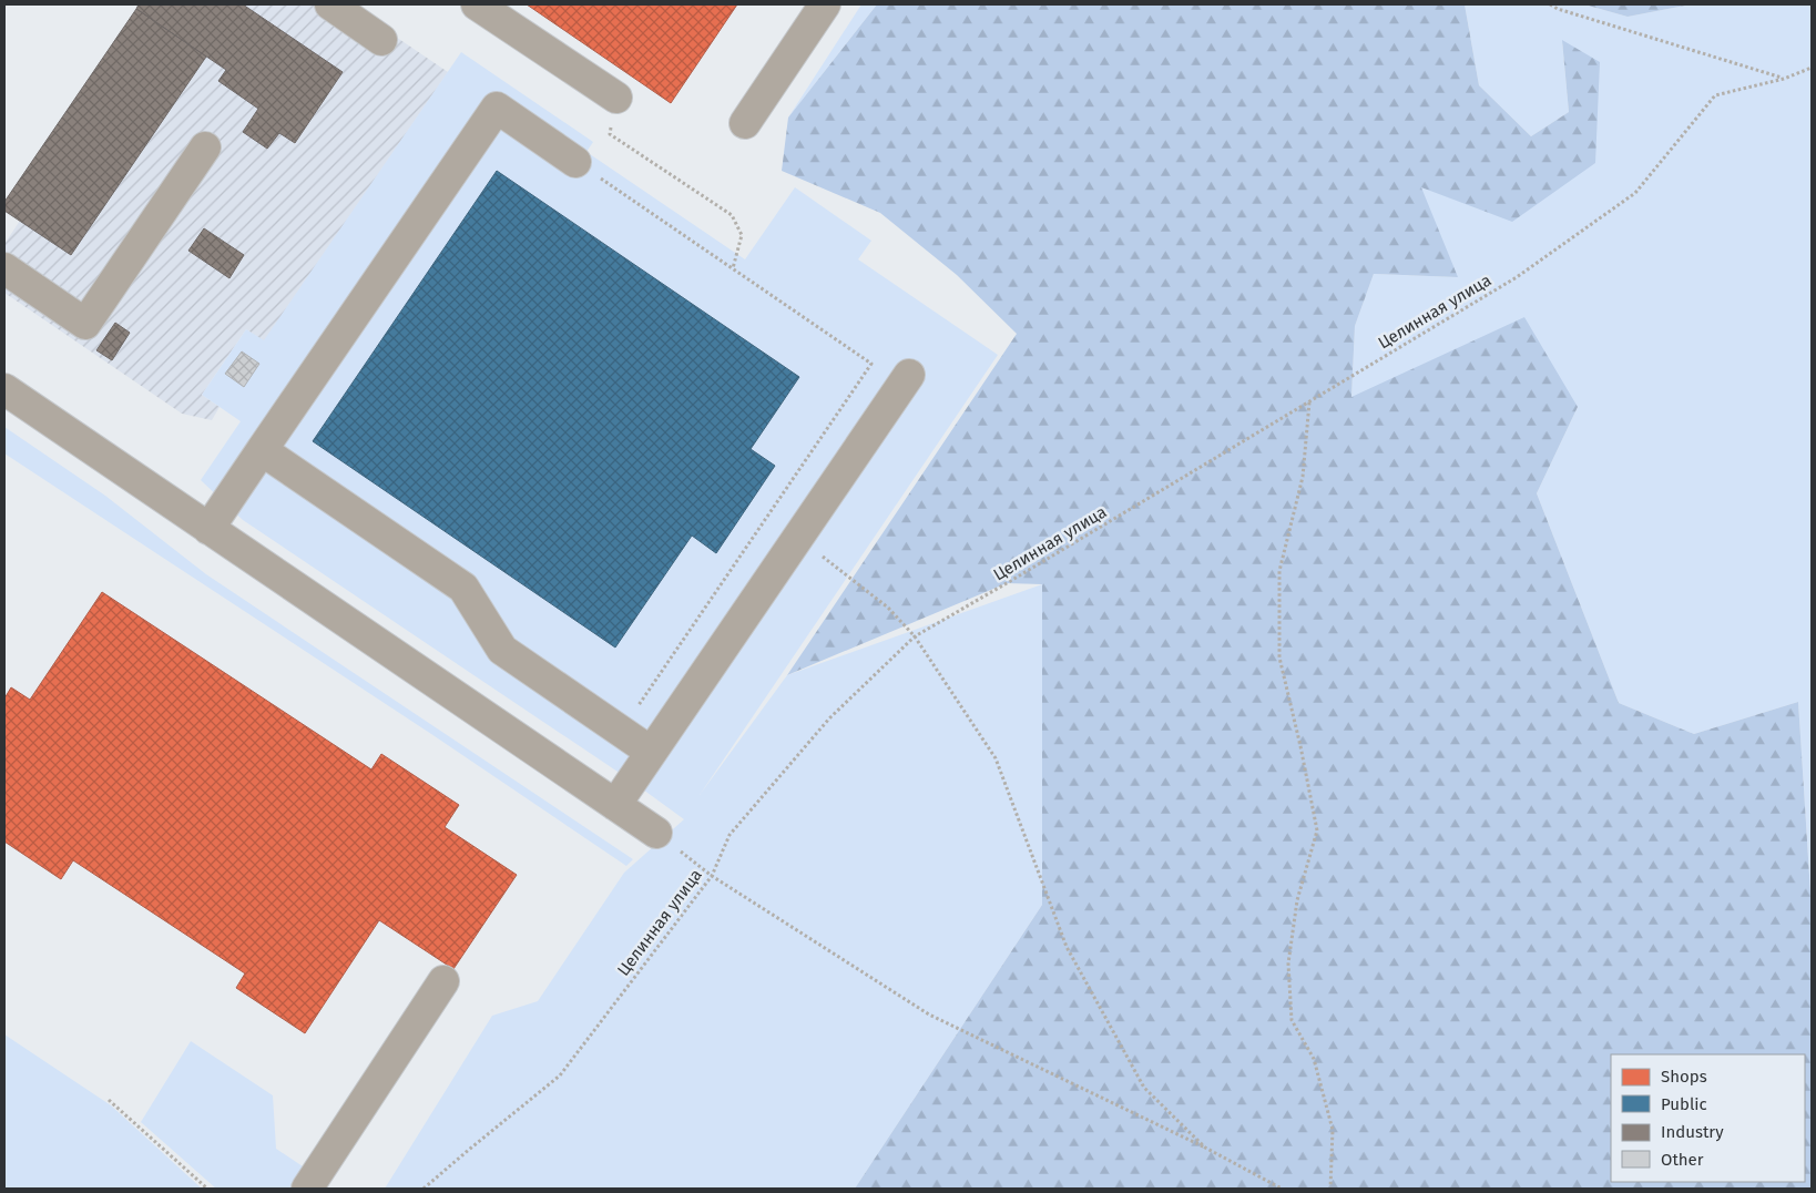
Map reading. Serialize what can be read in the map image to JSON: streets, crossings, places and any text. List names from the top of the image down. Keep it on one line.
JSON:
{"streets":{"path":["Целинная улица"]},"legend":["Shops","Public","Industry","Other"]}
